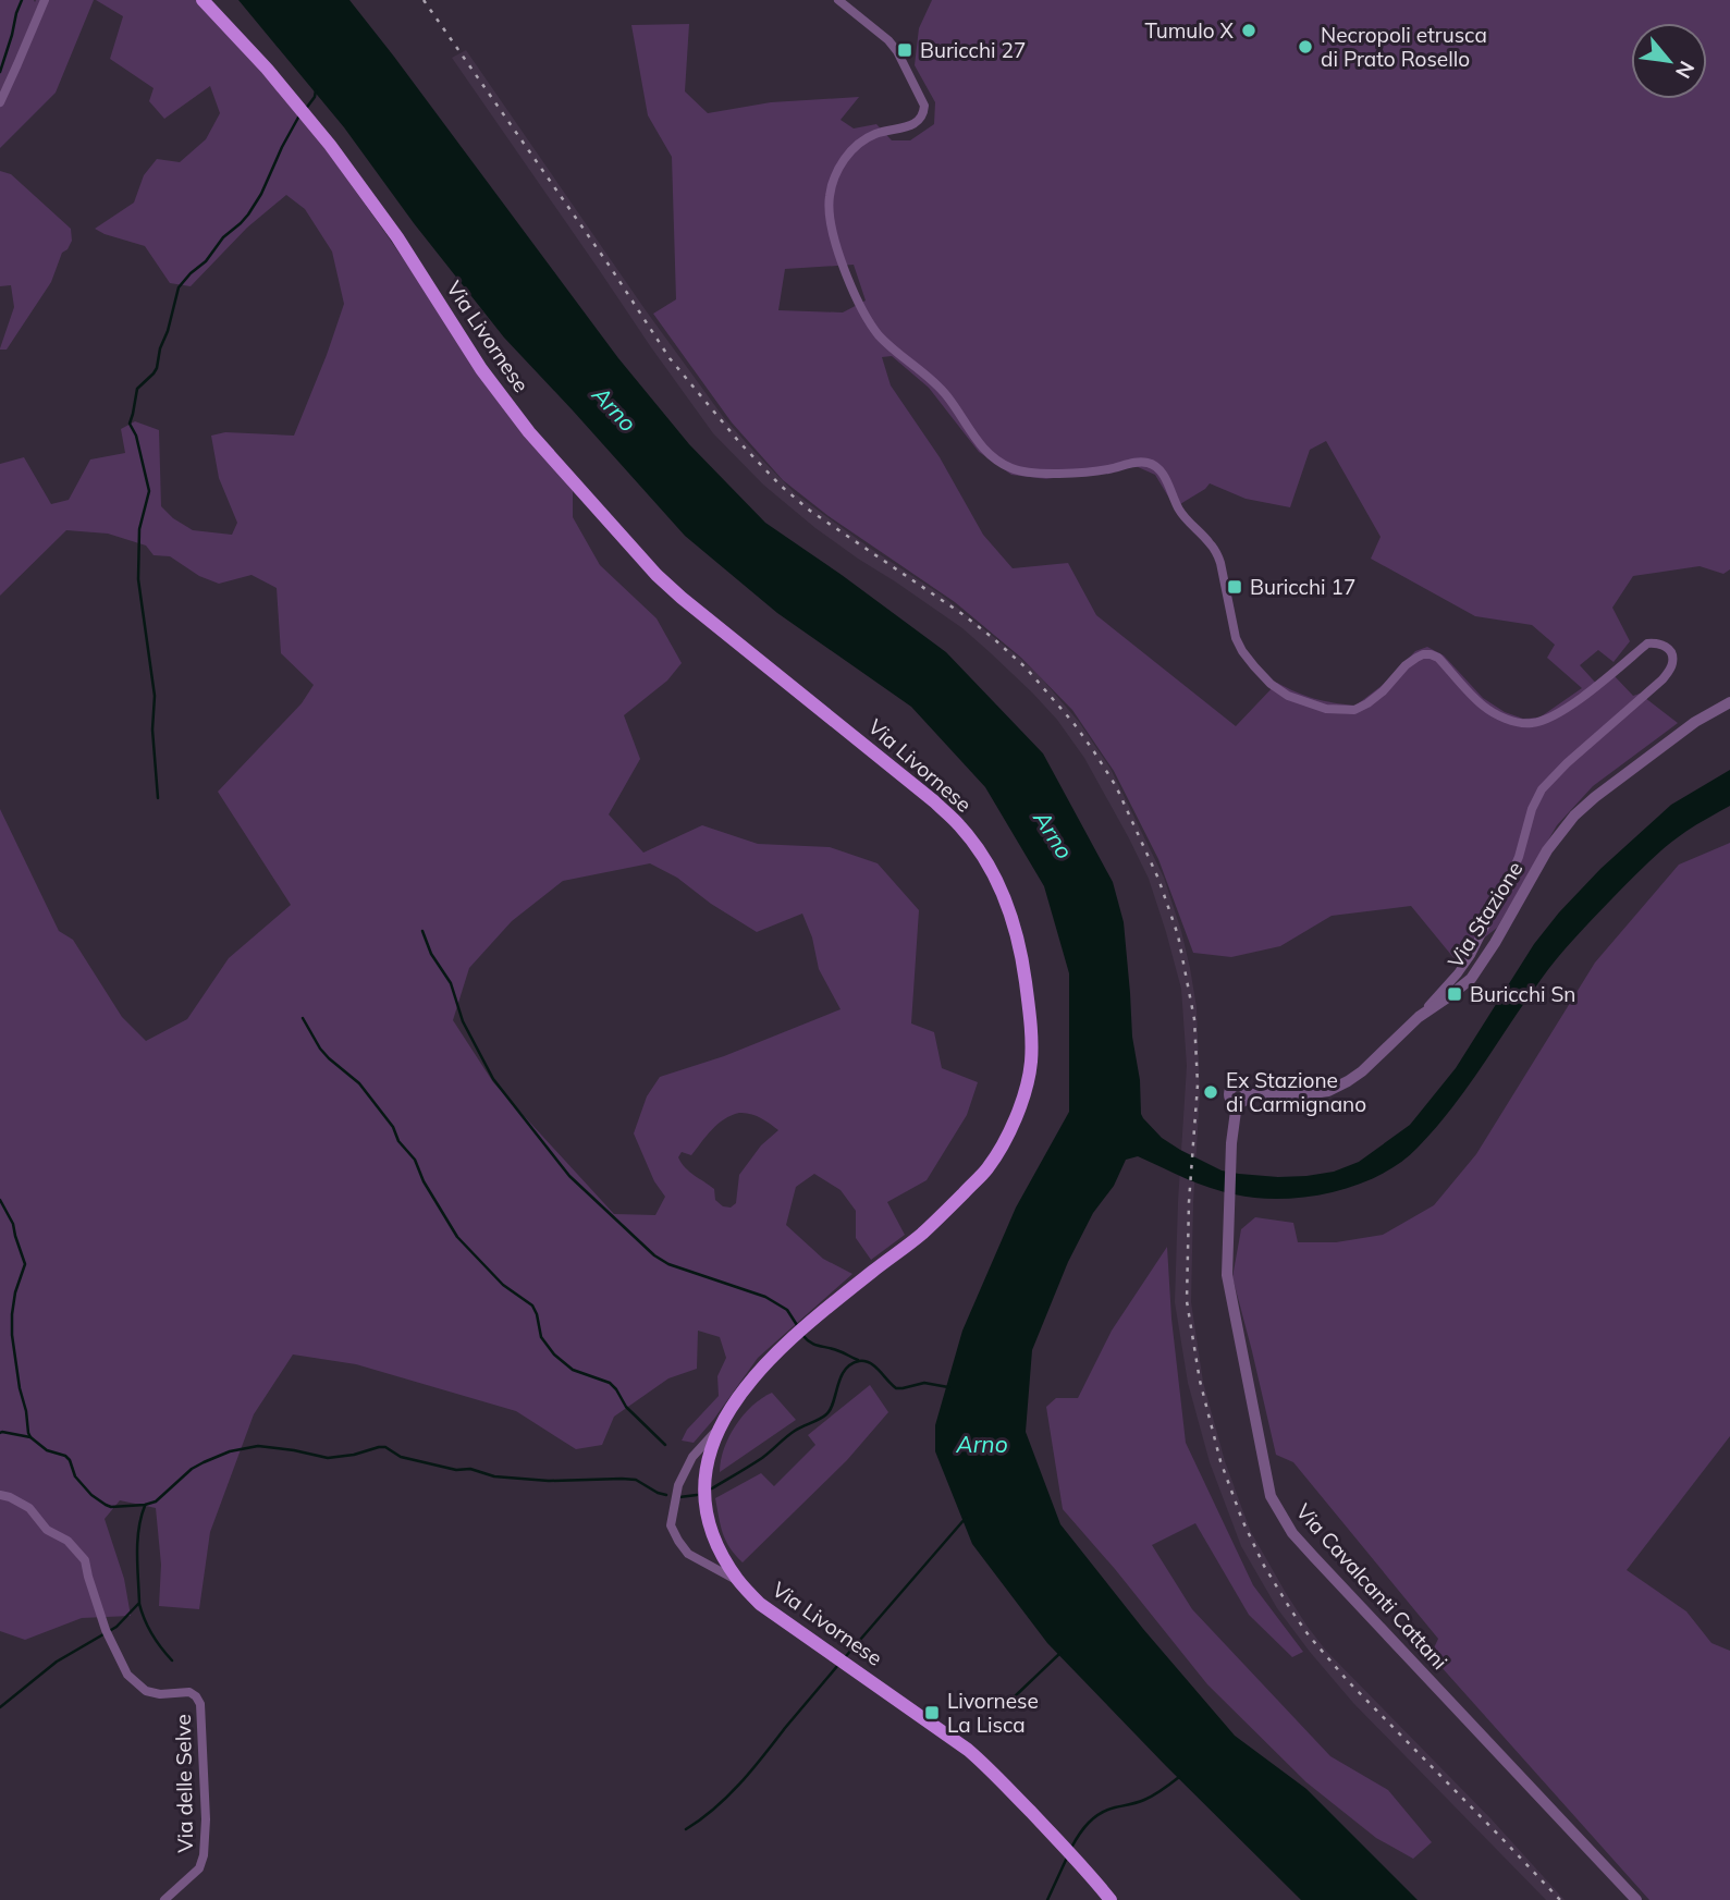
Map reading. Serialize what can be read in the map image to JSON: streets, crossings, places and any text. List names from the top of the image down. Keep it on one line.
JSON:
{"streets":{"main road":["Via Livornese"],"street":["Via Stazione","Via Cavalcanti Cattani","Via delle Selve"]},"crossings":[["Via Stazione","Via Cavalcanti Cattani"]],"water":["Arno"],"places":{"other":["Tumulo X","Necropoli etrusca di Prato Rosello","Ex Stazione di Carmignano"],"transit":["Buricchi 27","Buricchi 17","Buricchi Sn","Livornese La Lisca"]},"north":"bottom right"}
